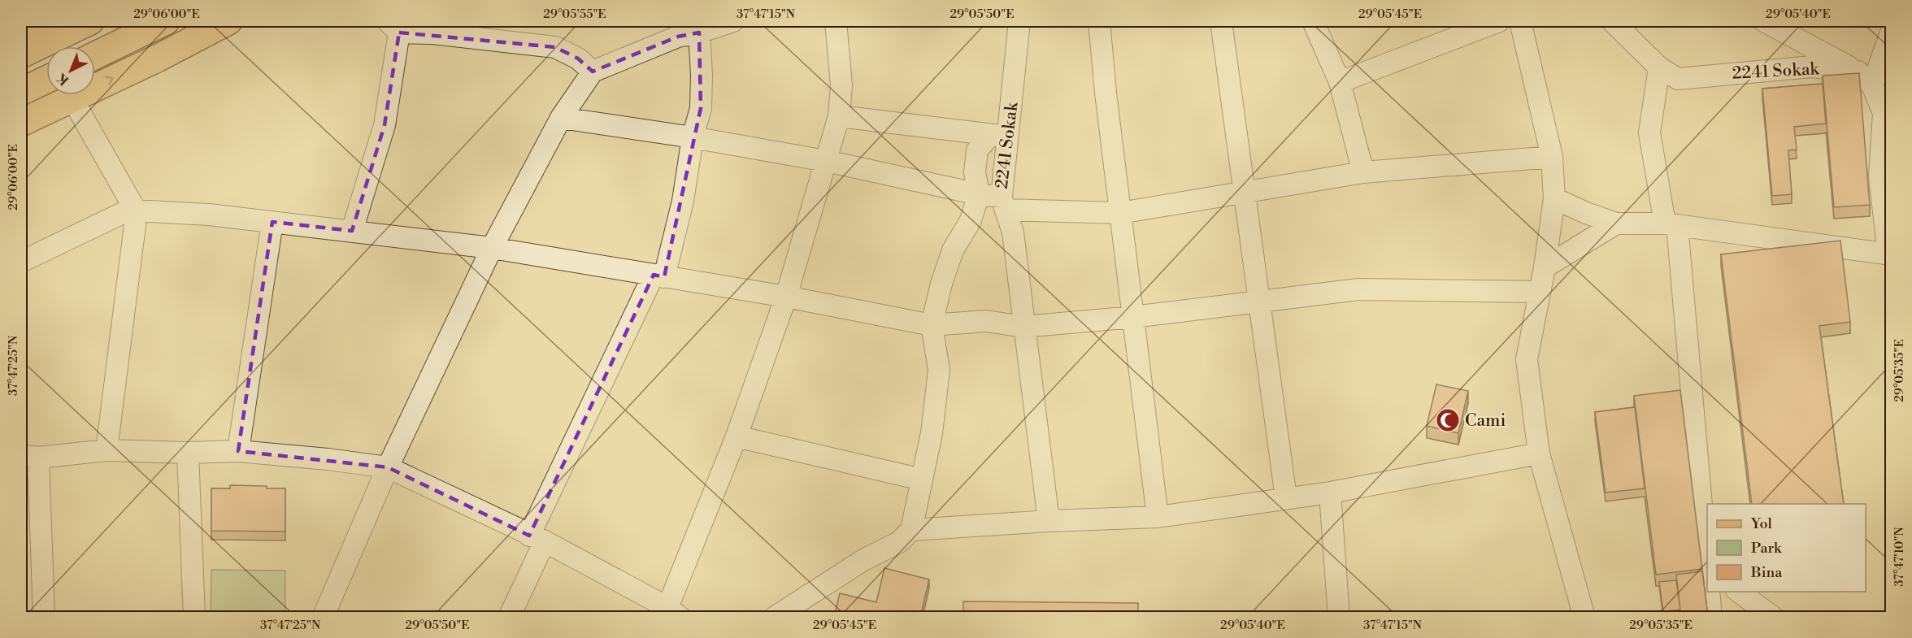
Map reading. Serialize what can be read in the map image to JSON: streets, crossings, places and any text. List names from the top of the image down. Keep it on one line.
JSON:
{"streets":{"street":["2241 Sokak"]},"places":{"mosque":["Cami"]},"legend":["Yol","Park","Bina"],"north":"bottom left","coordinates":["29°06'00\"E","29°05'55\"E","37°47'15\"N","29°05'50\"E","29°05'45\"E","29°05'40\"E","37°47'25\"N","29°05'35\"E","37°47'10\"N"]}
